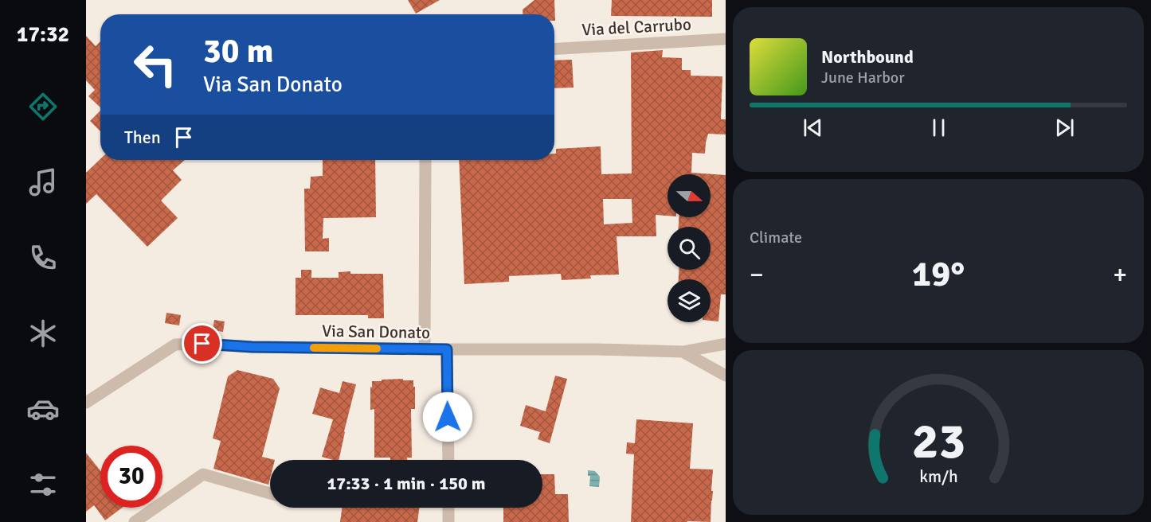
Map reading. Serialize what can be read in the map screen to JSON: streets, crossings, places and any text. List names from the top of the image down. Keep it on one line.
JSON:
{"streets":{"street":["Via del Carrubo","Via San Donato"]},"north":"right","page":{"tabs":"17:32","turn":["30 m","Via San Donato"],"song":["Northbound","June Harbor"],"then":"Then","tile":"Climate","heat":["−","19°","+"],"limit":"30","trip":"17:33 · 1 min · 150 m","gauge":["23","km/h"]}}
